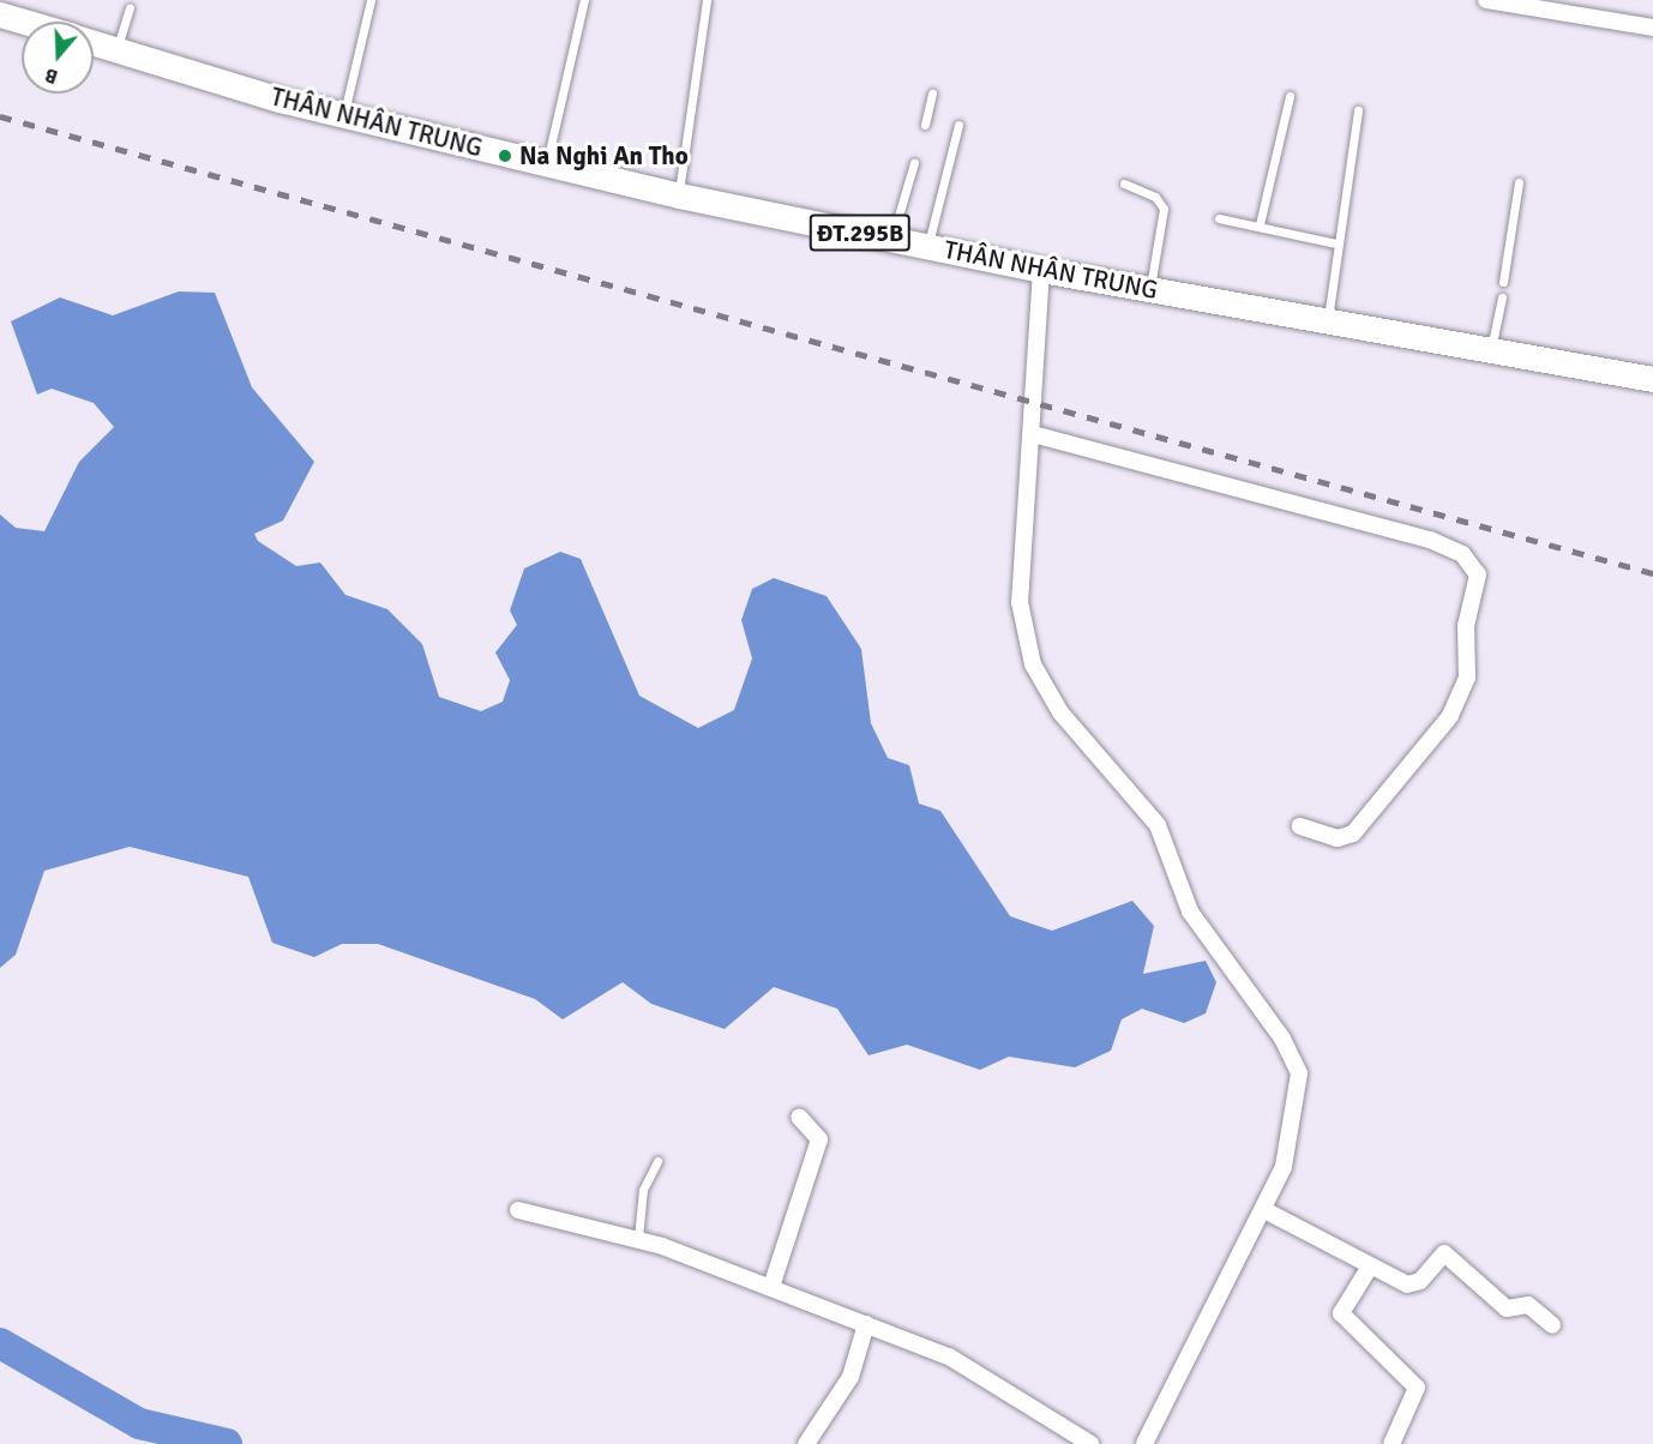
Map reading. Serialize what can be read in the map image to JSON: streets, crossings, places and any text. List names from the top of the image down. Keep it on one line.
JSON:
{"streets":{"main road":["THÂN NHÂN TRUNG","ĐT.295B"]},"places":["Na Nghi An Tho"],"north":"bottom"}
